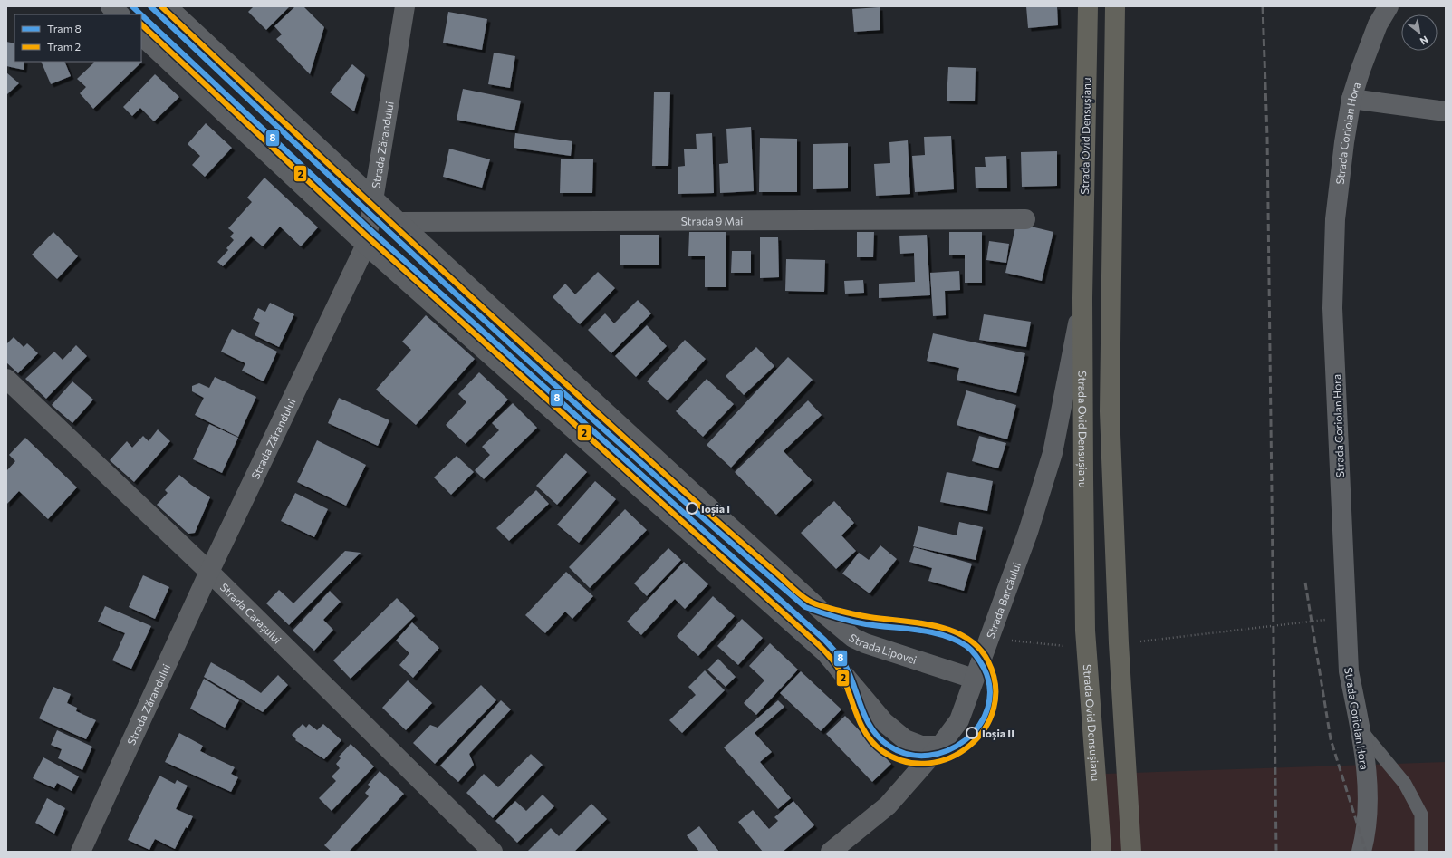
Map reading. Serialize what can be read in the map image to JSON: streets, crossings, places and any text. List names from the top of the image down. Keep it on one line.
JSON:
{"streets":{"main road":["Strada Ovid Densușianu"],"street":["Strada Coriolan Hora","Strada Zărandului","Strada 9 Mai","Strada Barcăului","Strada Carașului","Strada Lipovei"]},"crossings":[["Strada Ovid Densușianu","Strada Barcăului"],["Strada Zărandului","Strada Carașului"],["Strada Zărandului","Strada Lipovei"],["Strada 9 Mai","Strada Lipovei"],["Strada Barcăului","Strada Lipovei"]],"places":["Ioșia I","Ioșia II"],"lines":["tram line 8","tram line 2"],"legend":["Tram 8","Tram 2"],"north":"bottom right"}
